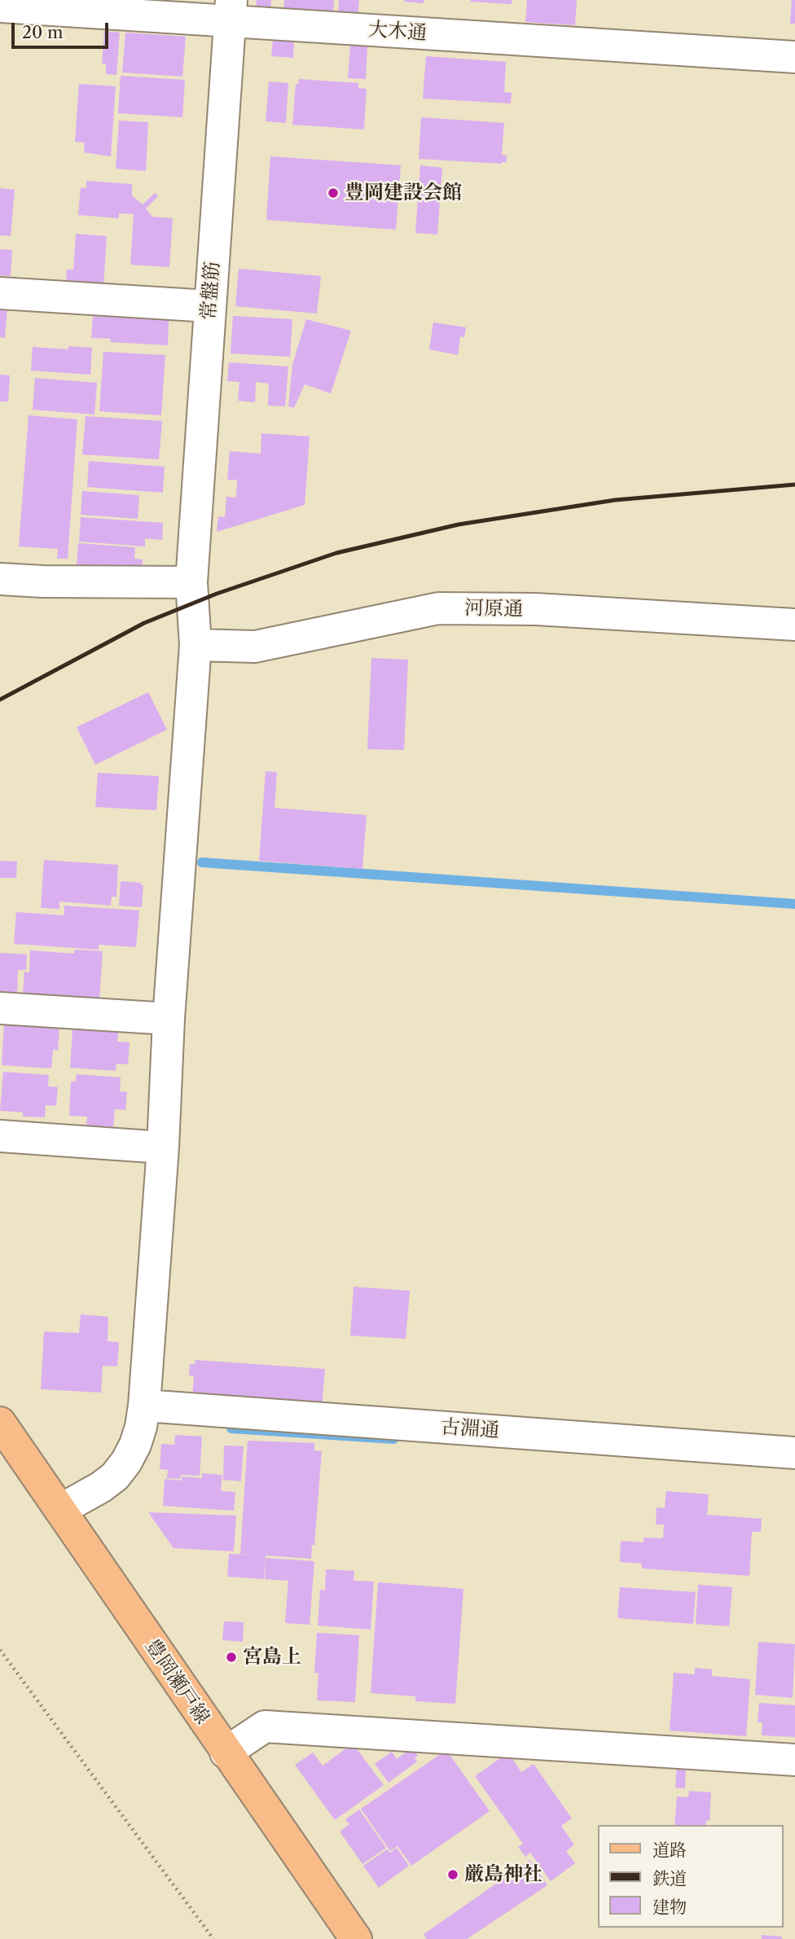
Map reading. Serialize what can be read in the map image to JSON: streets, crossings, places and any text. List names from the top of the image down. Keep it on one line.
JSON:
{"streets":{"main road":["豊岡瀬戸線"],"street":["大木通","常盤筋","河原通","古淵通"]},"crossings":[["大木通","常盤筋"],["常盤筋","河原通"],["常盤筋","古淵通"],["常盤筋","豊岡瀬戸線"]],"places":["豊岡建設会館","宮島上","厳島神社"],"legend":["道路","鉄道","建物"],"scale_bar":"20 m"}
